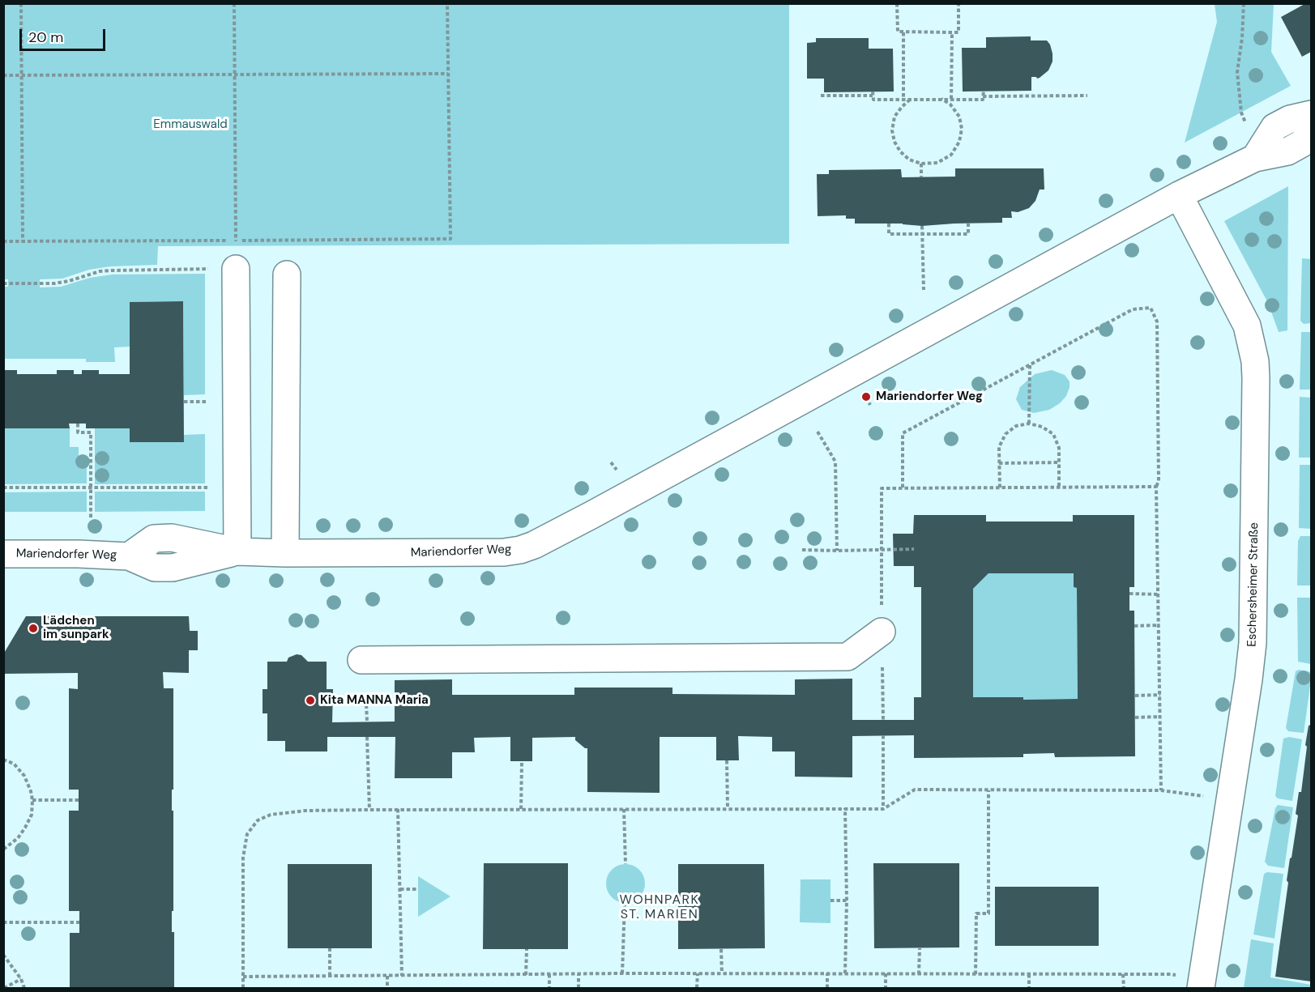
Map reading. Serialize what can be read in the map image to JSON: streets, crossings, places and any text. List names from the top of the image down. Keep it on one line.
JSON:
{"streets":{"street":["Mariendorfer Weg","Eschersheimer Straße"]},"crossings":[["Mariendorfer Weg","Eschersheimer Straße"]],"districts":["WOHNPARK ST. MARIEN"],"parks":["Emmauswald"],"places":["Mariendorfer Weg","Lädchen im sunpark","Kita MANNA Maria"],"scale_bar":"20 m"}
